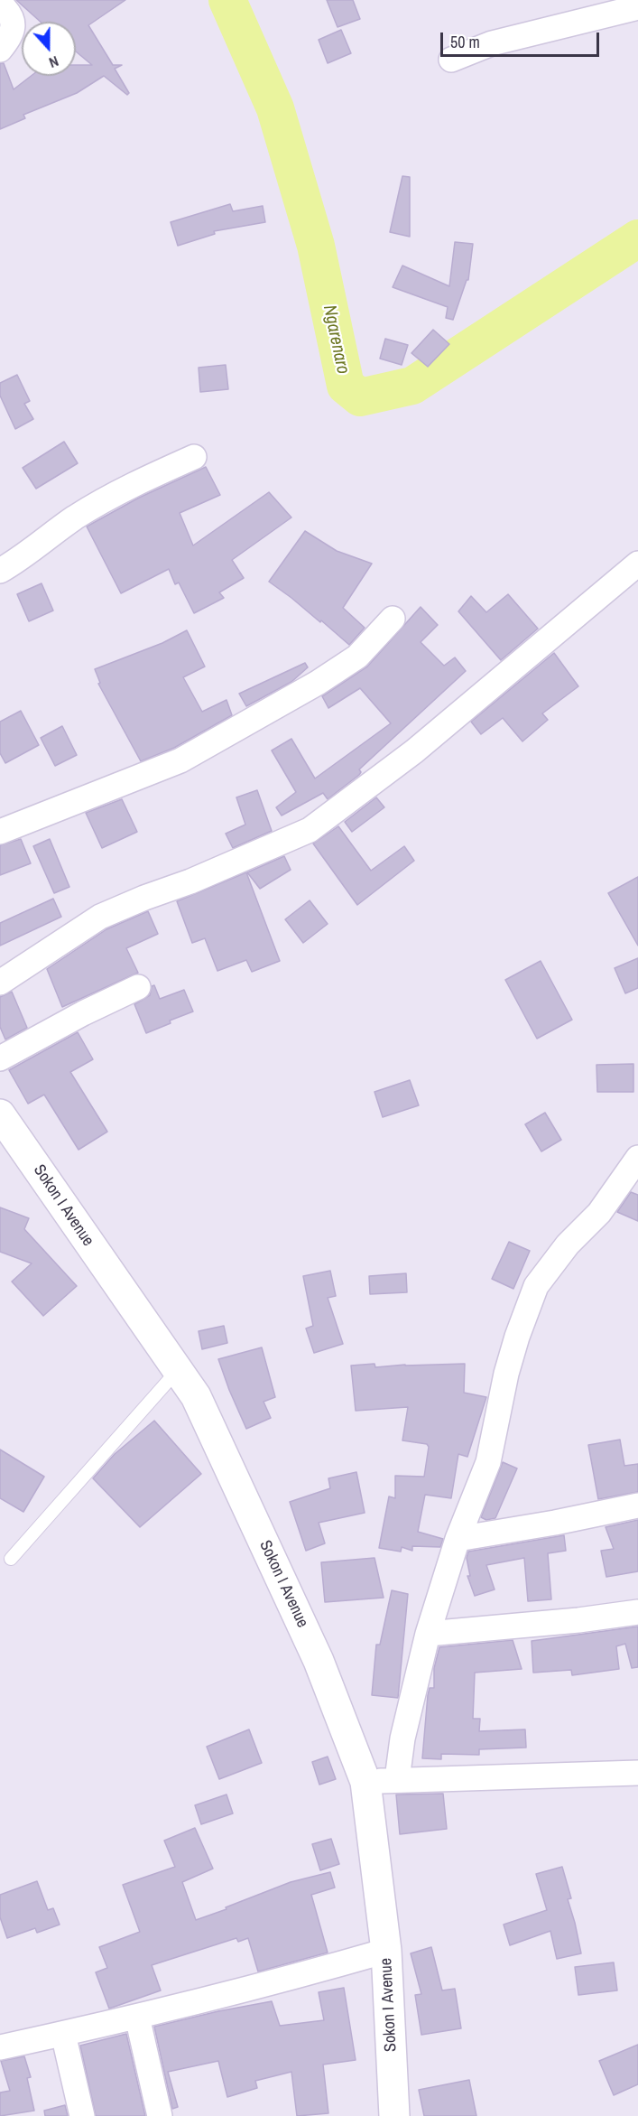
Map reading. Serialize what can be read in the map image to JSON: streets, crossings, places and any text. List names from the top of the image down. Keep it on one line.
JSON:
{"streets":{"street":["Sokon I Avenue"]},"water":["Ngarenaro"],"scale_bar":"50 m","north":"bottom"}
